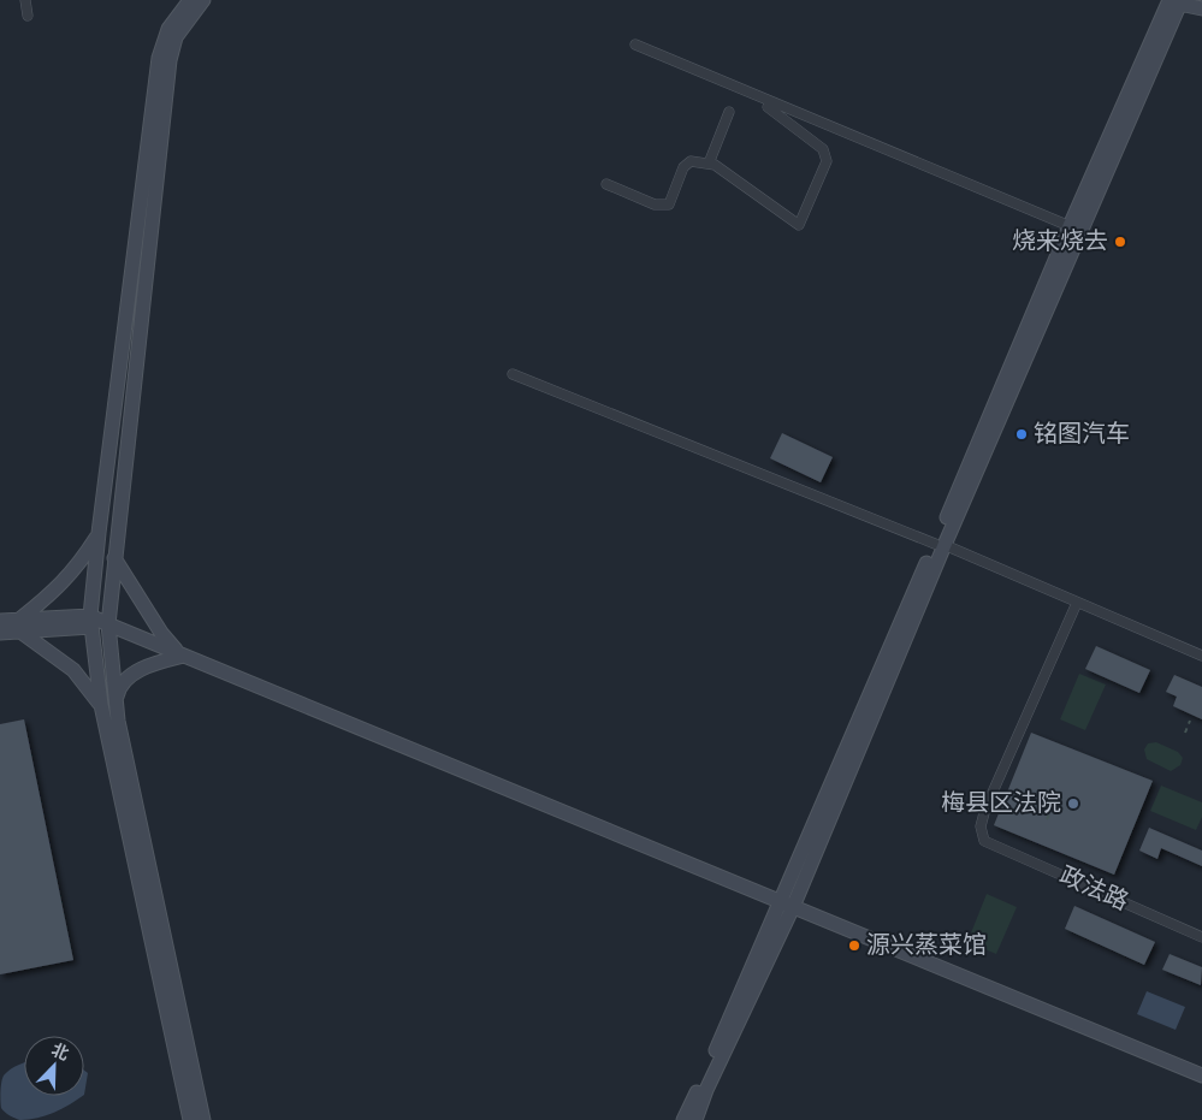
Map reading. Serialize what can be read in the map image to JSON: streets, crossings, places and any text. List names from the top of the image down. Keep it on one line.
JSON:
{"streets":{"street":["政法路"]},"places":["烧来烧去","铭图汽车","梅县区法院","源兴蒸菜馆"],"north":"top right"}
